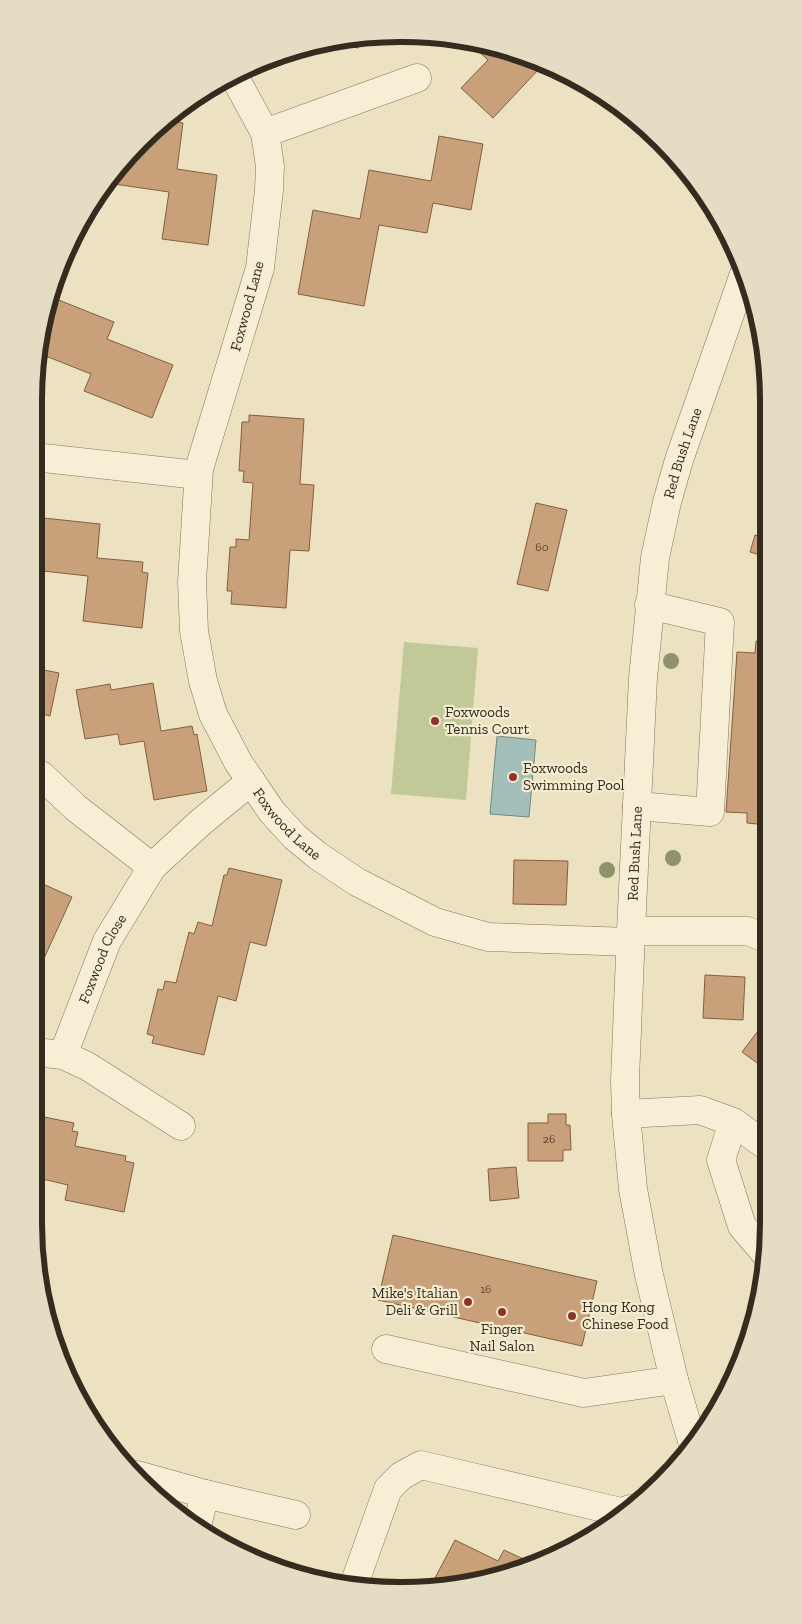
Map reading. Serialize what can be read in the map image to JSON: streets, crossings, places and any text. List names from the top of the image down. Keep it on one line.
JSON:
{"streets":{"street":["Foxwood Lane","Red Bush Lane","Foxwood Close"]},"crossings":[["Foxwood Lane","Red Bush Lane"],["Foxwood Lane","Foxwood Close"]],"places":["Foxwoods Tennis Court","Foxwoods Swimming Pool","Mike's Italian Deli & Grill","Finger Nail Salon","Hong Kong Chinese Food"],"house_numbers":["60","26","16"]}
